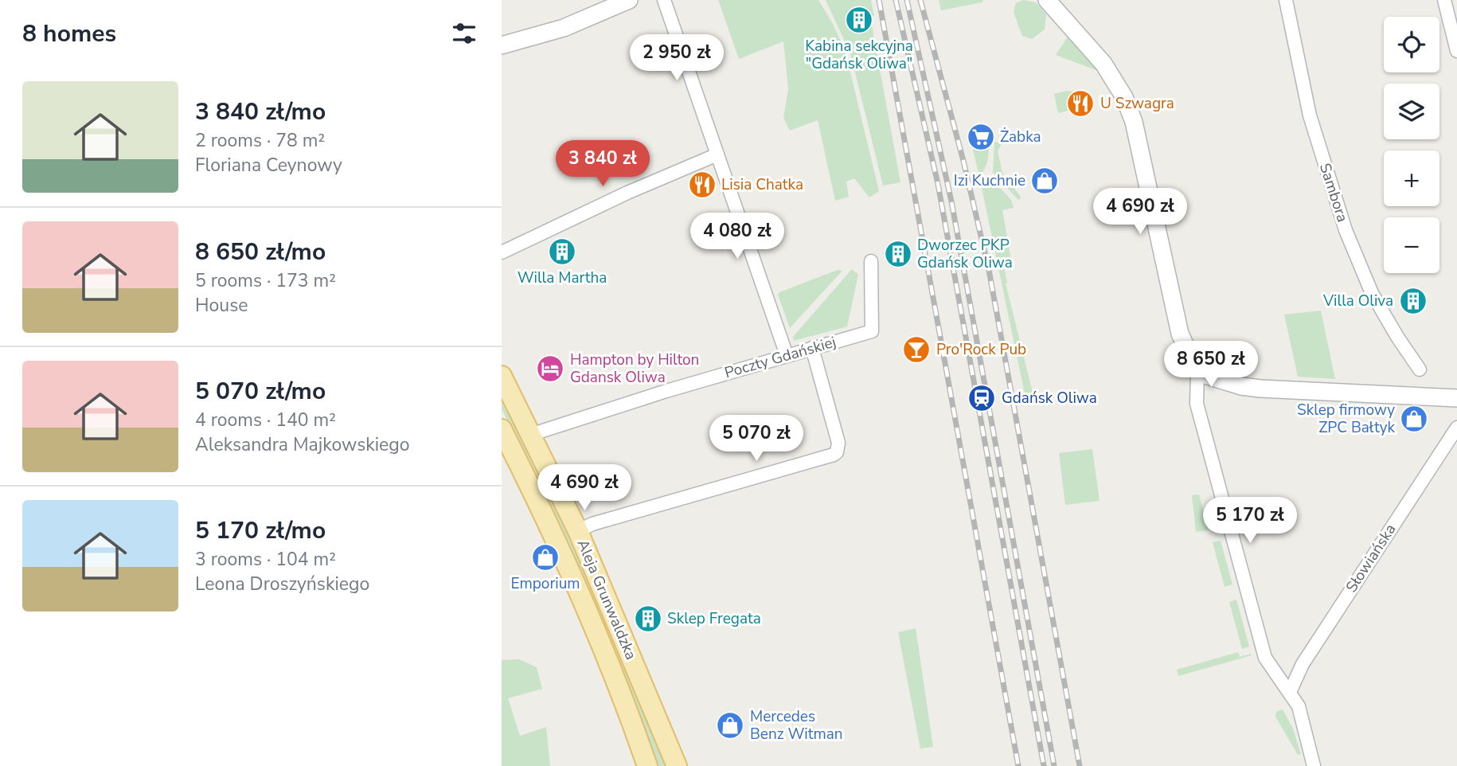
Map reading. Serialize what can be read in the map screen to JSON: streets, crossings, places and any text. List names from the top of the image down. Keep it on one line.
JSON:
{"streets":{"main road":["Aleja Grunwaldzka"],"street":["Sambora","Poczty Gdańskiej","Słowiańska"]},"crossings":[["Poczty Gdańskiej","Aleja Grunwaldzka"]],"places":{"building":["Kabina sekcyjna \"Gdańsk Oliwa\"","Willa Martha","Dworzec PKP Gdańsk Oliwa","Villa Oliva","Sklep Fregata"],"restaurant":["U Szwagra","Lisia Chatka"],"supermarket":["Żabka"],"shop":["Izi Kuchnie","Sklep firmowy ZPC Bałtyk","Emporium","Mercedes Benz Witman"],"bar":["Pro'Rock Pub"],"hotel":["Hampton by Hilton Gdansk Oliwa"],"station":["Gdańsk Oliwa"]},"page":{"heading":"8 homes","map_buttons":["+","−"],"price":["2 950 zł","3 840 zł","4 690 zł","4 080 zł","8 650 zł","5 070 zł","4 690 zł","5 170 zł"],"list":[{"name":"3 840 zł/mo","note":"2 rooms · 78 m² · Floriana Ceynowy"},{"name":"8 650 zł/mo","note":"5 rooms · 173 m² · House"},{"name":"5 070 zł/mo","note":"4 rooms · 140 m² · Aleksandra Majkowskiego"},{"name":"5 170 zł/mo","note":"3 rooms · 104 m² · Leona Droszyńskiego"}]}}
